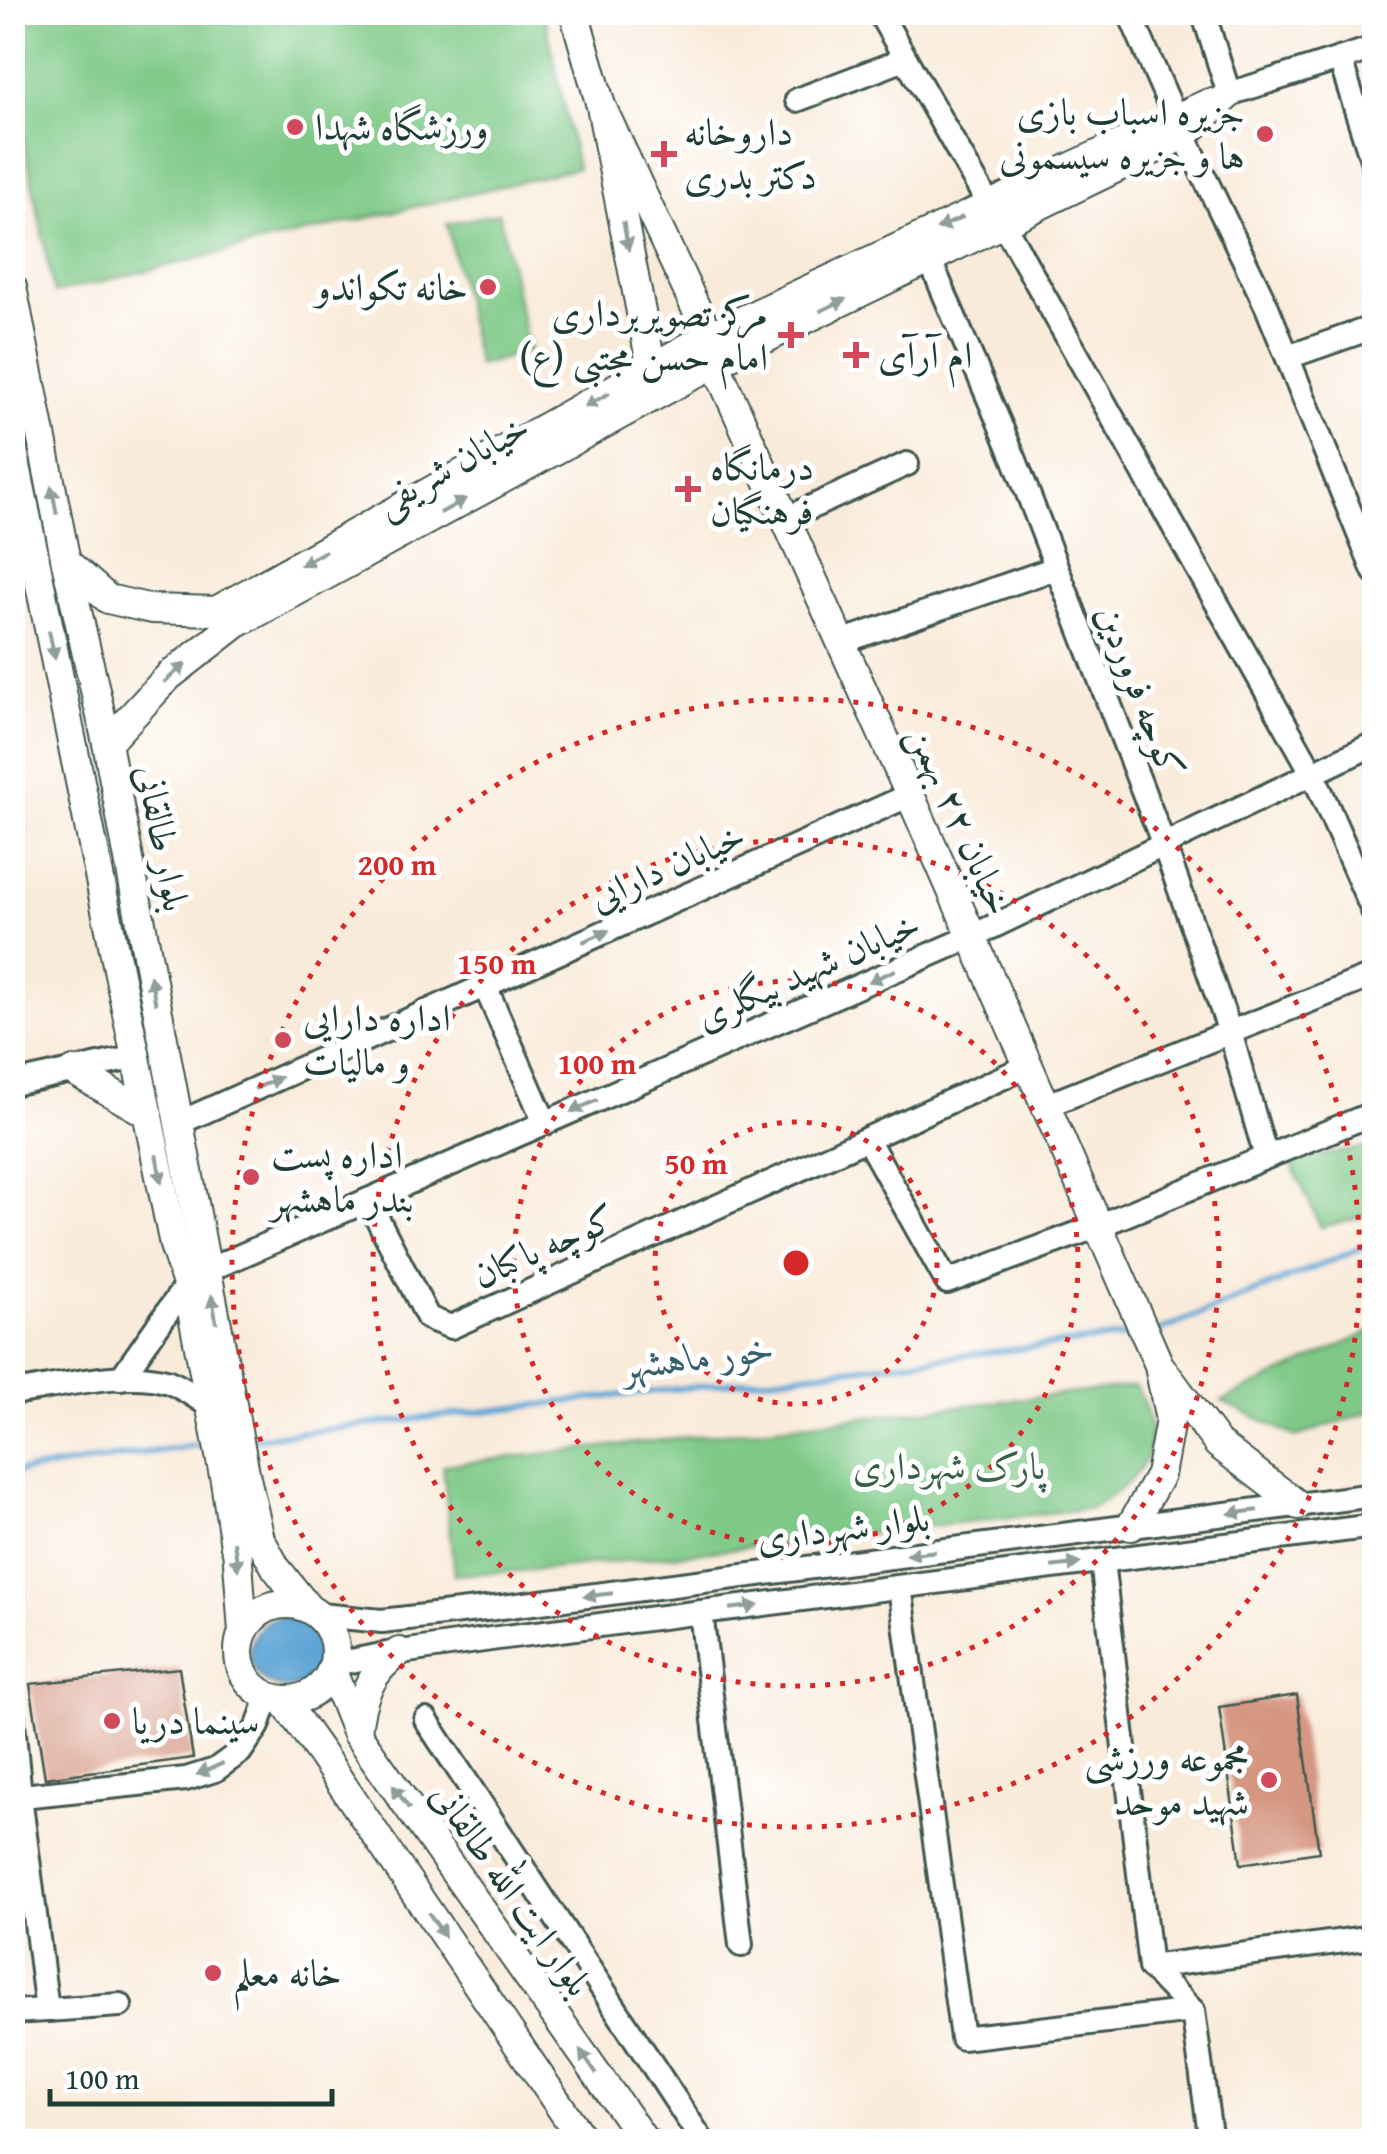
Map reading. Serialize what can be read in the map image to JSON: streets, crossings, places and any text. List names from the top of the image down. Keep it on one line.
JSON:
{"streets":{"main road":["خیابان شریفی","خیابان ۲۲ بهمن","بلوار طالقانی","بلوار ایت الله طالقانی"],"street":["کوچه فروردین","خیابان دارایی","خیابان شهید بیگلری","کوچه پاکبان","بلوار شهرداری"]},"crossings":[["خیابان شریفی","کوچه فروردین"],["خیابان شریفی","خیابان ۲۲ بهمن"],["خیابان شریفی","بلوار طالقانی"],["کوچه فروردین","خیابان شهید بیگلری"],["خیابان ۲۲ بهمن","خیابان دارایی"],["خیابان ۲۲ بهمن","خیابان شهید بیگلری"],["خیابان ۲۲ بهمن","کوچه پاکبان"],["بلوار طالقانی","خیابان دارایی"],["بلوار طالقانی","خیابان شهید بیگلری"],["خیابان شهید بیگلری","کوچه پاکبان"],["بلوار شهرداری","بلوار ایت الله طالقانی"]],"one_way":["خیابان دارایی","خیابان شهید بیگلری"],"water":["خور ماهشهر"],"parks":["پارک شهرداری"],"places":{"other":["ورزشگاه شهدا","جزیره اسباب بازی ها و جزیره سیسمونی","خانه تکواندو","اداره دارایی و مالیات","اداره پست بندر ماهشهر","سینما دریا","مجموعه ورزشی شهید موحد","خانه معلم"],"health":["داروخانه دکتر بدری","مرکز تصویربرداری امام حسن مجتبی (ع)","ام آرآی","درمانگاه فرهنگیان"]},"scale_bar":"100 m","rings":["200 m","150 m","100 m","50 m"]}
